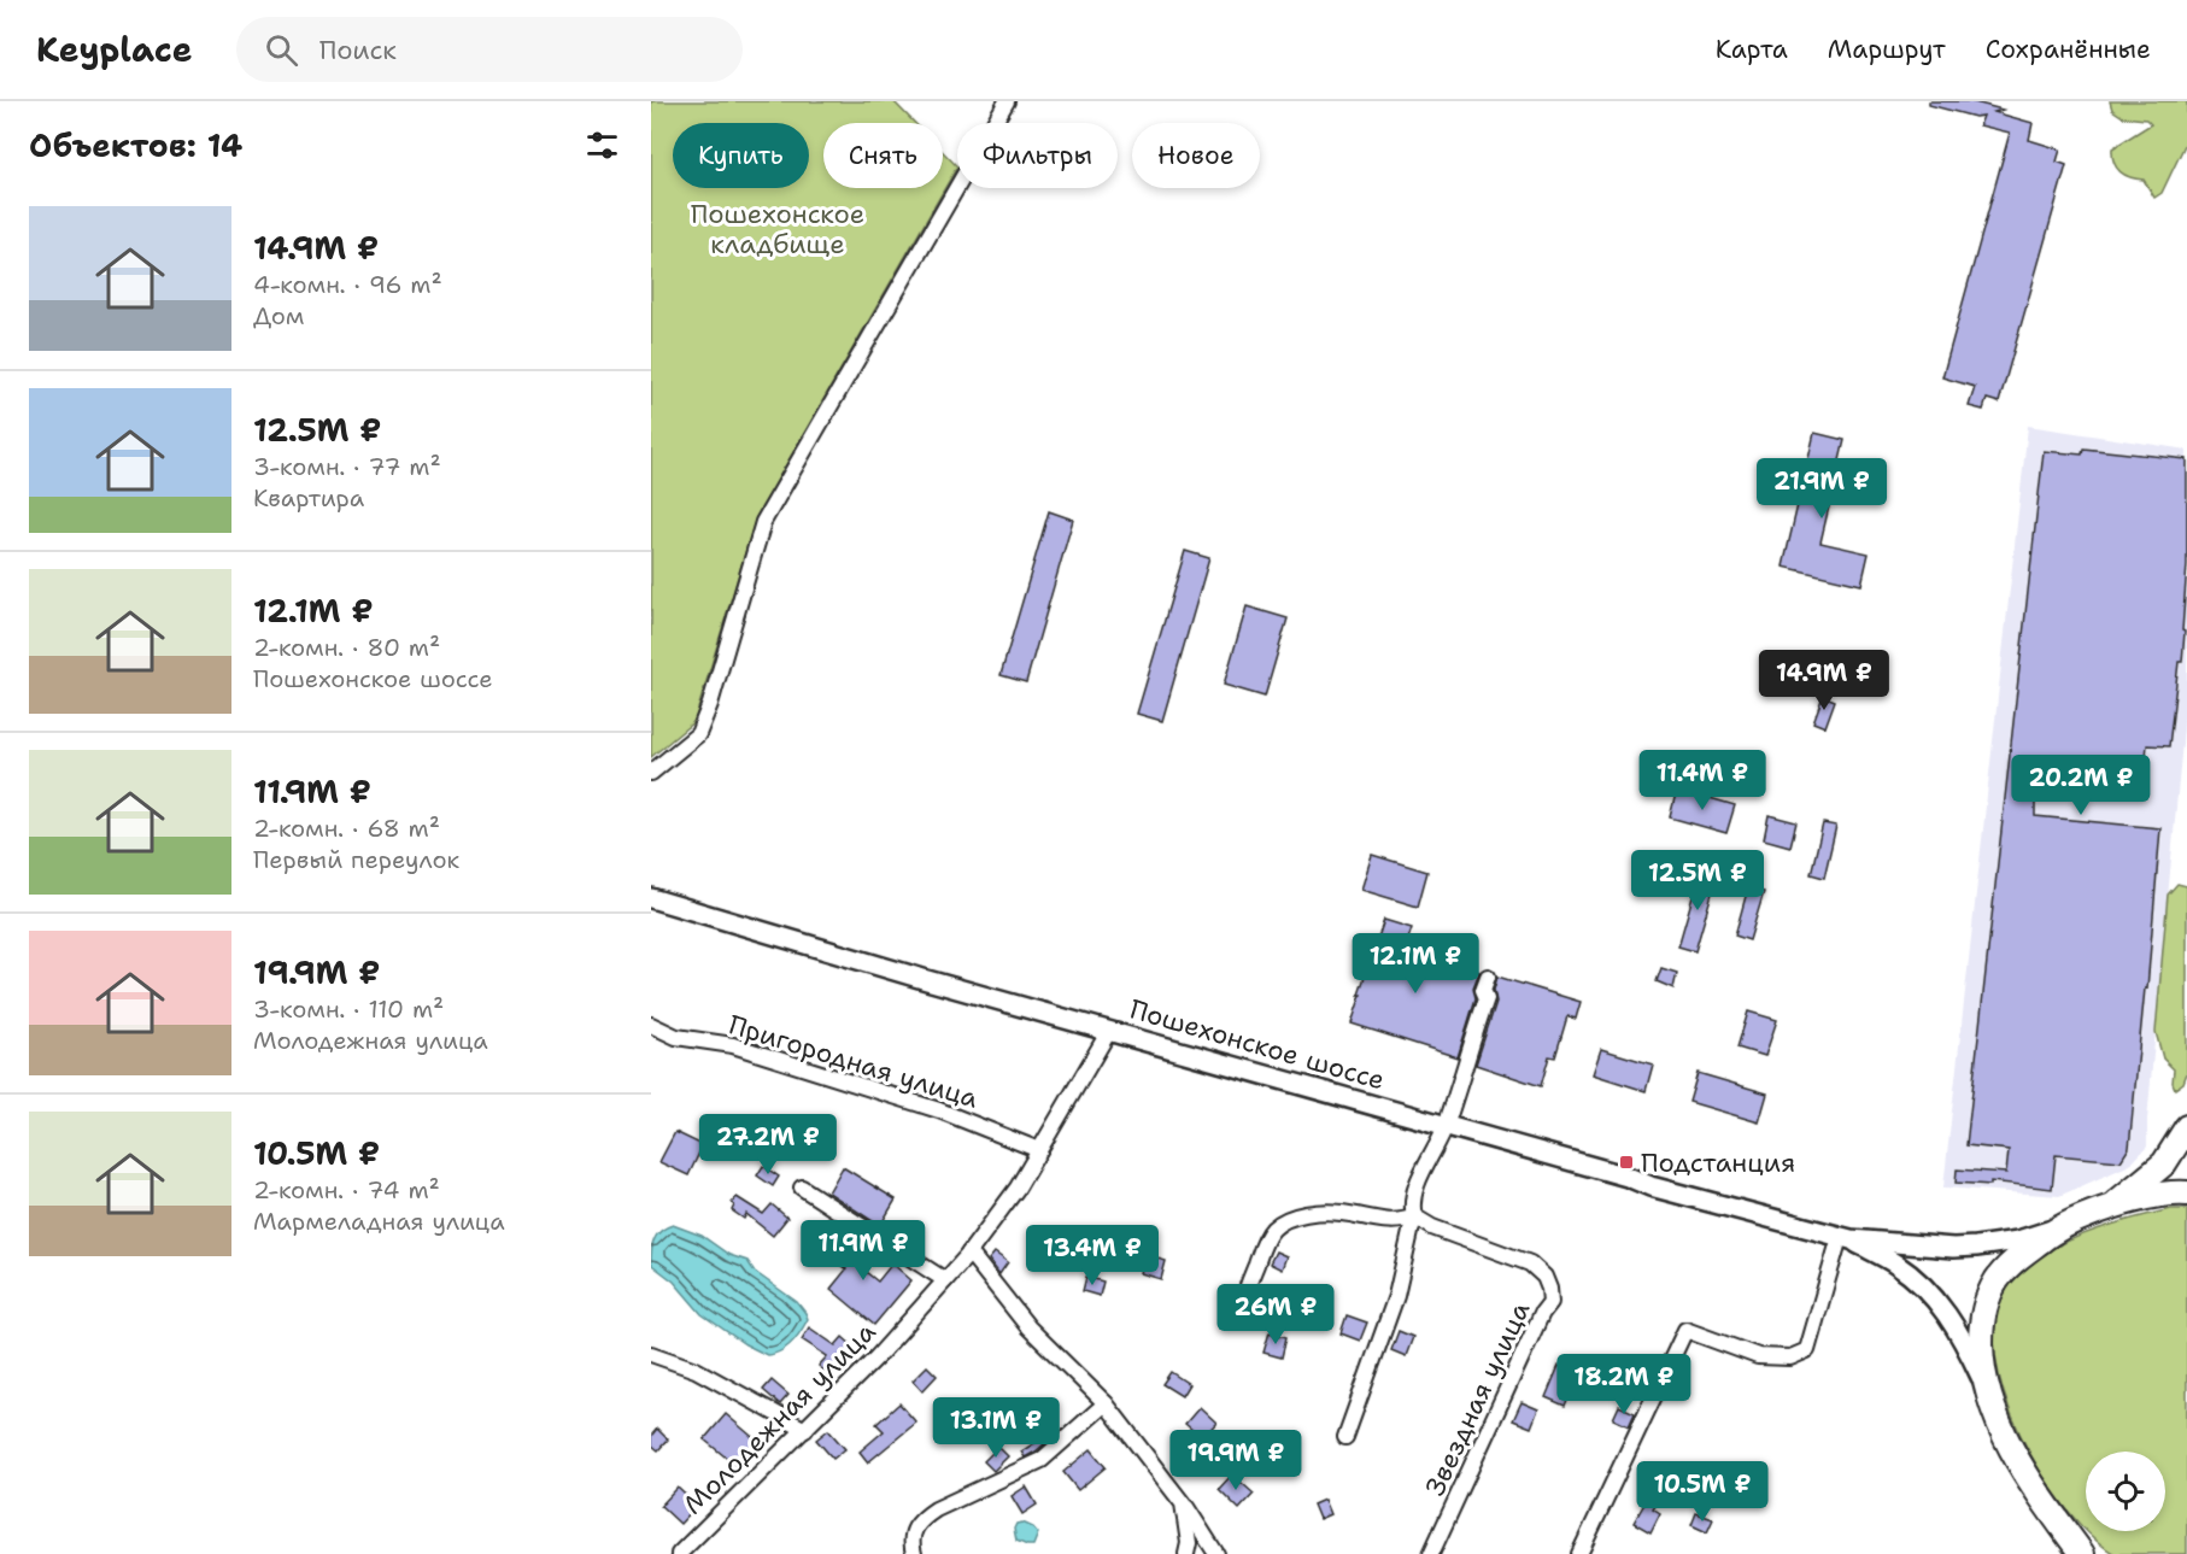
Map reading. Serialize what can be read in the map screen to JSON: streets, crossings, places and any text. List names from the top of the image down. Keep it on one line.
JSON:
{"streets":{"street":["Пошехонское шоссе","Пригородная улица","Звездная улица","Молодежная улица"]},"crossings":[["Пошехонское шоссе","Молодежная улица"],["Пригородная улица","Молодежная улица"]],"parks":["Пошехонское кладбище"],"places":{"transit":["Подстанция"]},"page":{"header":"Keyplace","search":"Поиск","nav":["Карта","Маршрут","Сохранённые"],"heading":"Объектов: 14","chip":["Купить","Снять","Фильтры","Новое"],"list":[{"name":"14.9M ₽","note":"4-комн. · 96 m² · Дом"},{"name":"12.5M ₽","note":"3-комн. · 77 m² · Квартира"},{"name":"12.1M ₽","note":"2-комн. · 80 m² · Пошехонское шоссе"},{"name":"11.9M ₽","note":"2-комн. · 68 m² · Первый переулок"},{"name":"19.9M ₽","note":"3-комн. · 110 m² · Молодежная улица"},{"name":"10.5M ₽","note":"2-комн. · 74 m² · Мармеладная улица"}],"price":["21.9M ₽","14.9M ₽","11.4M ₽","20.2M ₽","12.5M ₽","12.1M ₽","27.2M ₽","11.9M ₽","13.4M ₽","26M ₽","18.2M ₽","13.1M ₽","19.9M ₽","10.5M ₽"]}}
